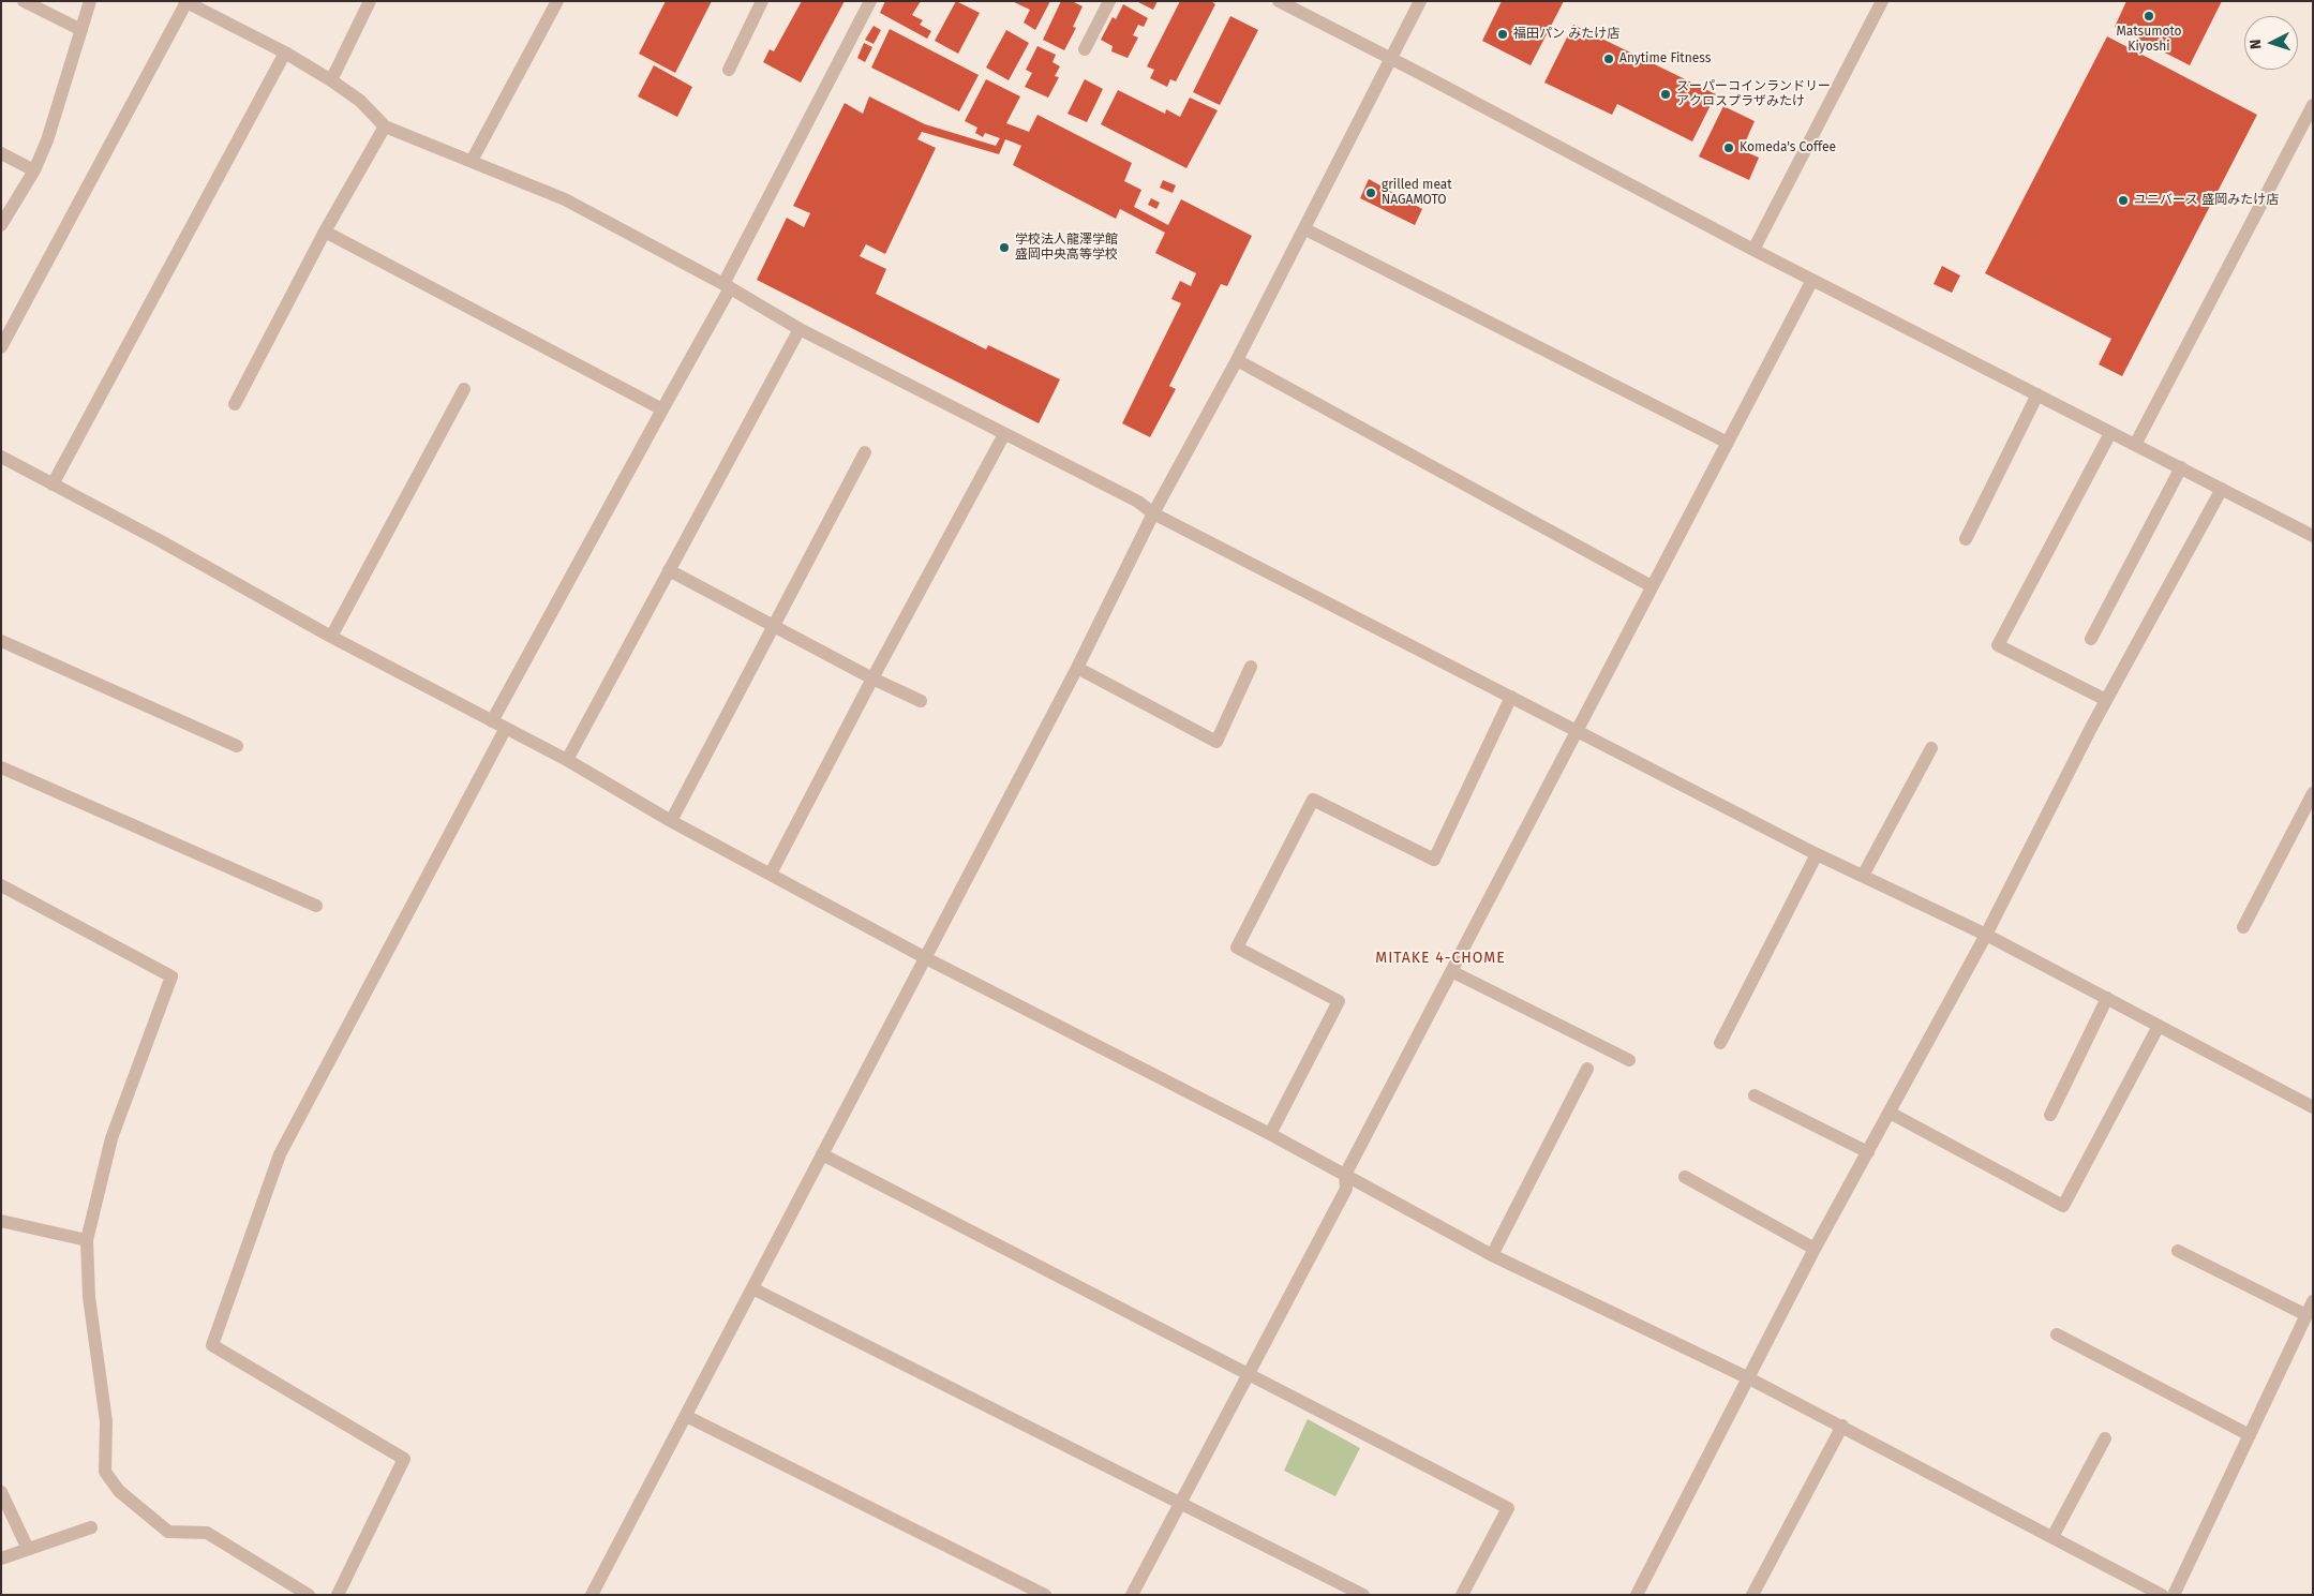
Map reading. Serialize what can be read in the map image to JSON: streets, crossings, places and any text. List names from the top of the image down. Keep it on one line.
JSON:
{"districts":["MITAKE 4-CHOME"],"places":["Matsumoto Kiyoshi","福田パン みたけ店","Anytime Fitness","スーパーコインランドリー アクロスプラザみたけ","Komeda's Coffee","grilled meat NAGAMOTO","ユニバース 盛岡みたけ店","学校法人龍澤学館 盛岡中央高等学校"],"north":"left"}
